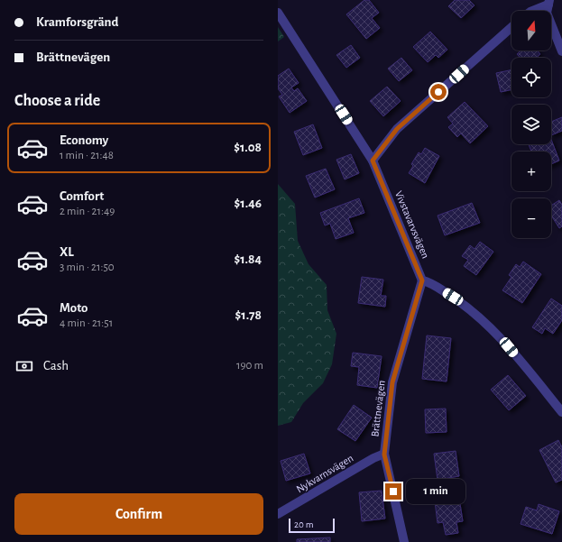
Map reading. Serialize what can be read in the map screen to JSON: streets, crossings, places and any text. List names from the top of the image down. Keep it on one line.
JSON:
{"streets":{"street":["Vivstavarvsvägen","Brättnevägen","Nykvarnsvägen"]},"crossings":[["Vivstavarvsvägen","Brättnevägen"],["Brättnevägen","Nykvarnsvägen"]],"scale_bar":"20 m","north":"top","page":{"banner":["Kramforsgränd","Brättnevägen"],"map_buttons":["+","−"],"heading":"Choose a ride","list":[{"name":"Economy","note":"1 min · 21:48","value":"$1.08"},{"name":"Comfort","note":"2 min · 21:49","value":"$1.46"},{"name":"XL","note":"3 min · 21:50","value":"$1.84"},{"name":"Moto","note":"4 min · 21:51","value":"$1.78"}],"pay":["Cash","190 m"],"bubble":"1 min","buttons":"Confirm","scale":"20 m"}}
